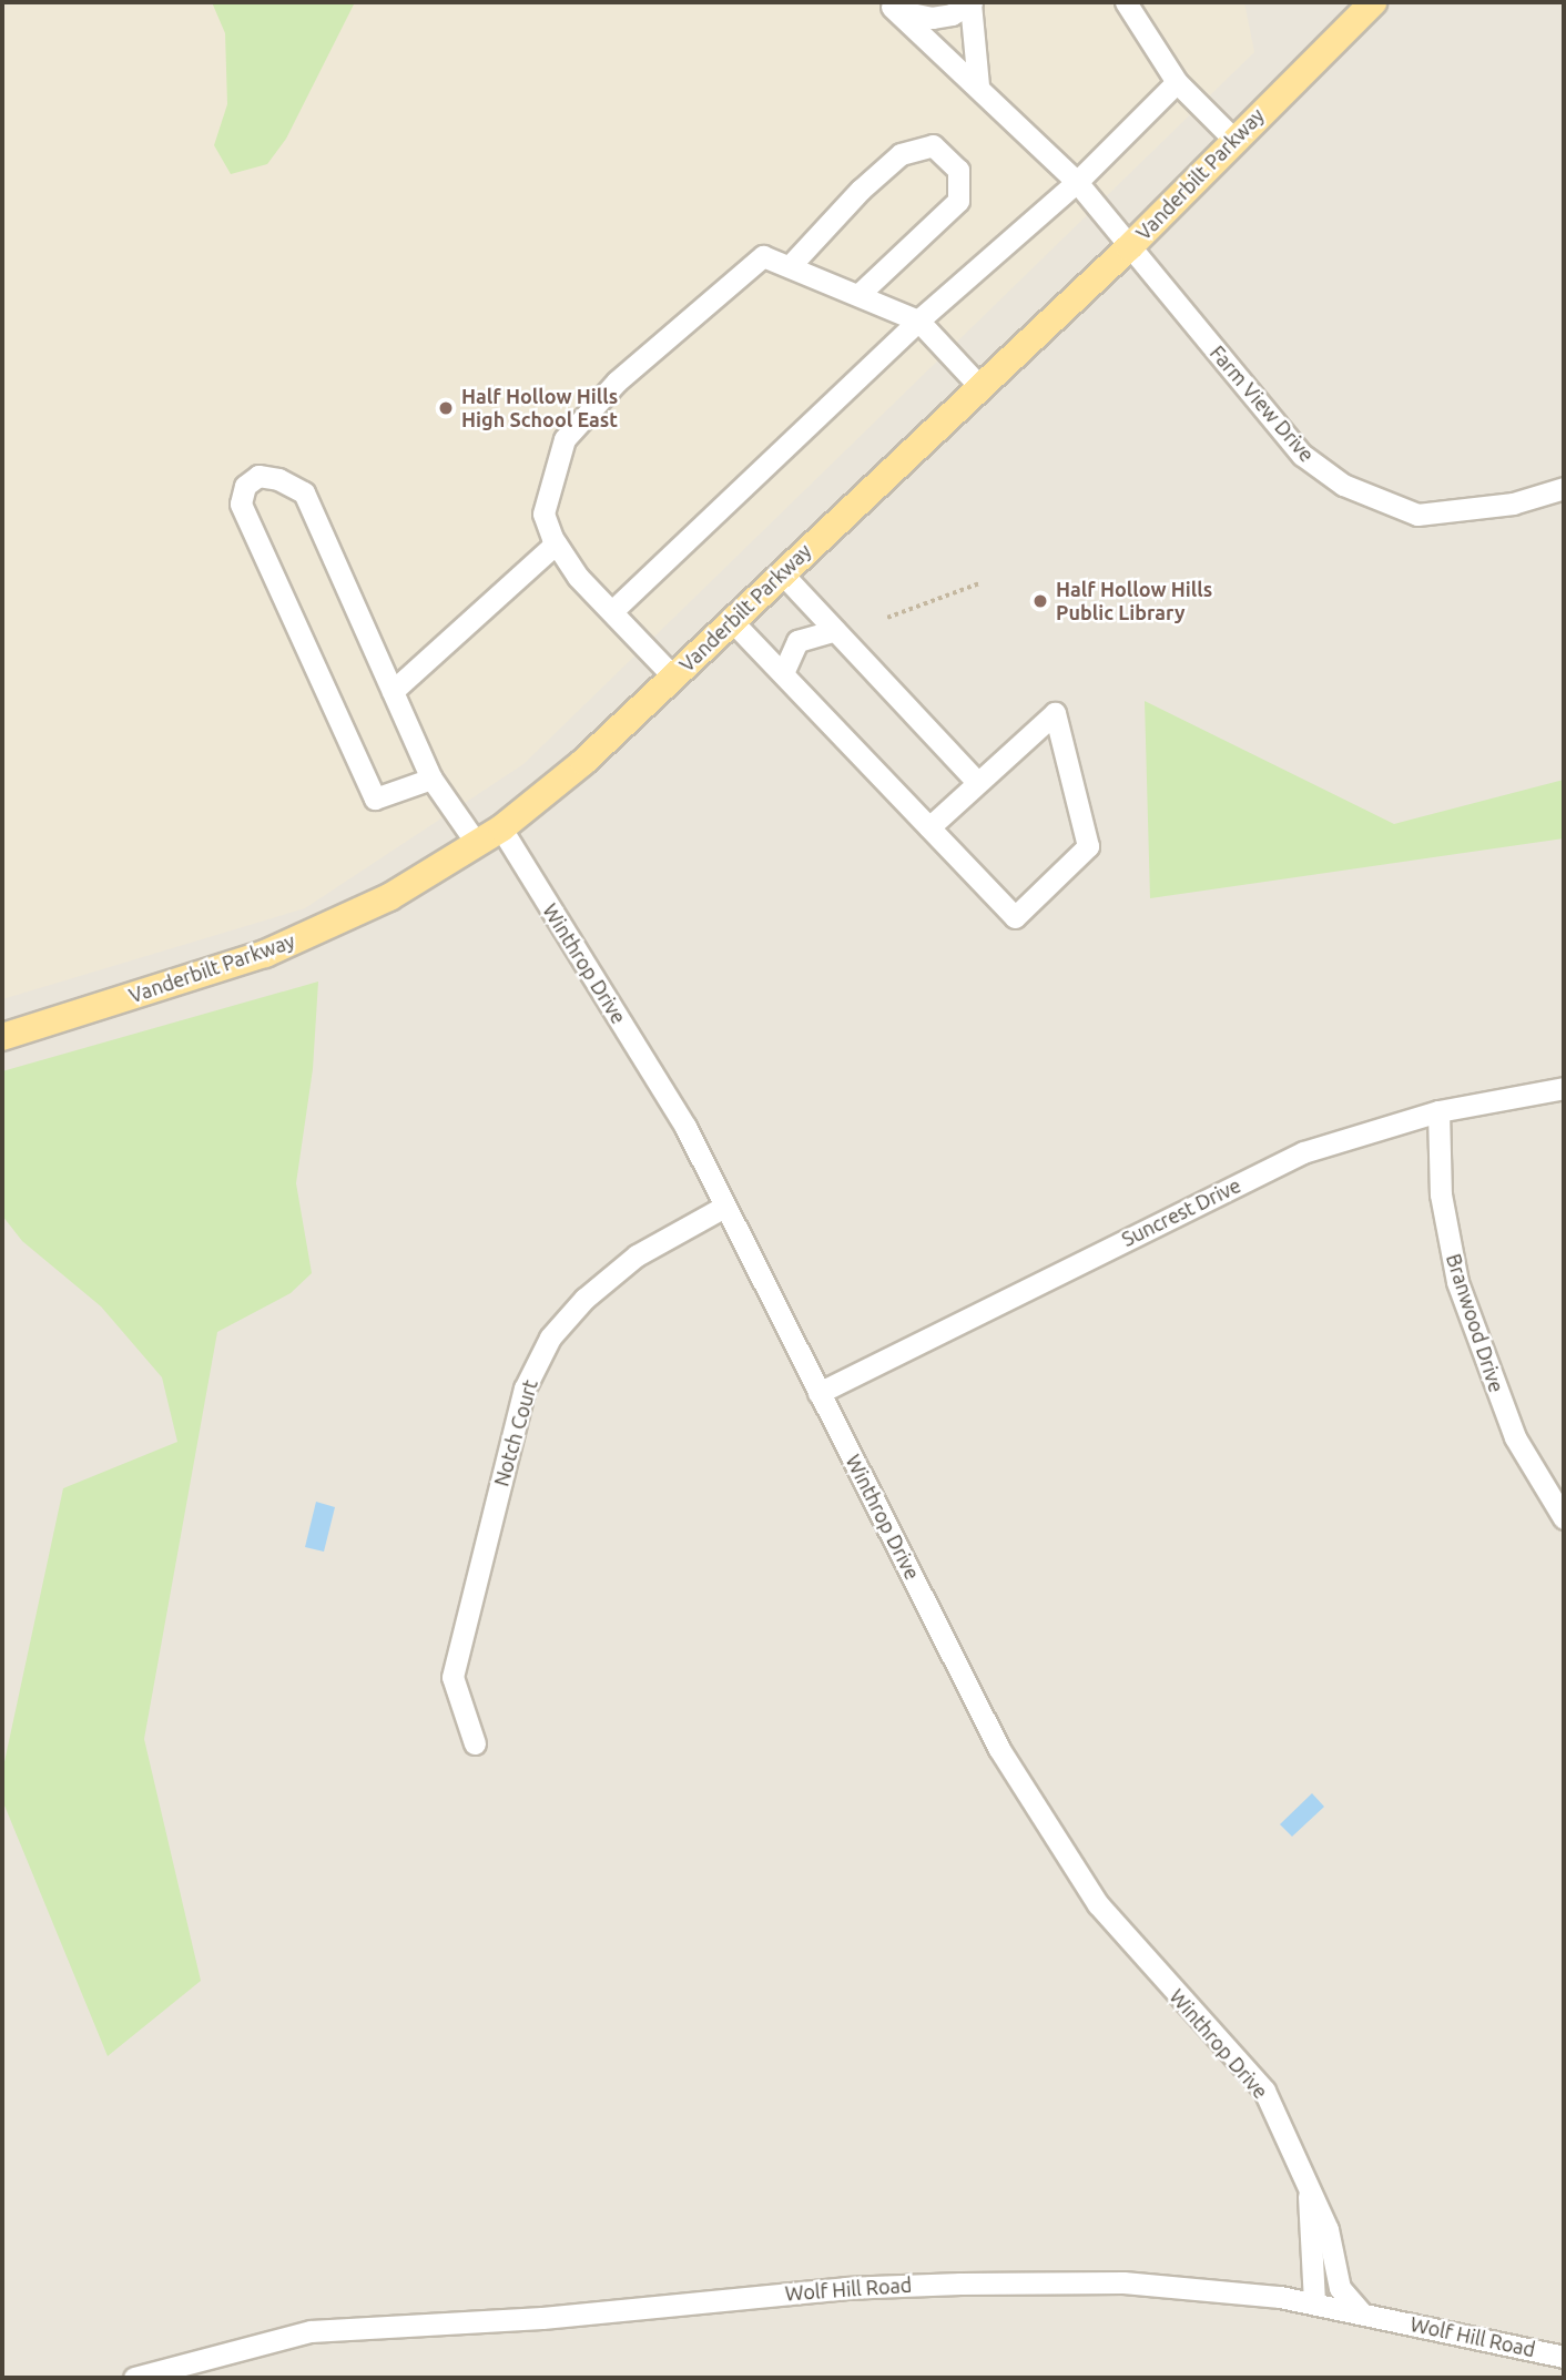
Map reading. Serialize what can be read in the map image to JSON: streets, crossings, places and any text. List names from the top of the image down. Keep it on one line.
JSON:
{"streets":{"main road":["Vanderbilt Parkway"],"street":["Farm View Drive","Winthrop Drive","Suncrest Drive","Branwood Drive","Notch Court","Wolf Hill Road"]},"crossings":[["Vanderbilt Parkway","Farm View Drive"],["Vanderbilt Parkway","Winthrop Drive"],["Winthrop Drive","Suncrest Drive"],["Winthrop Drive","Notch Court"],["Winthrop Drive","Wolf Hill Road"],["Suncrest Drive","Branwood Drive"]],"places":["Half Hollow Hills High School East","Half Hollow Hills Public Library"]}
